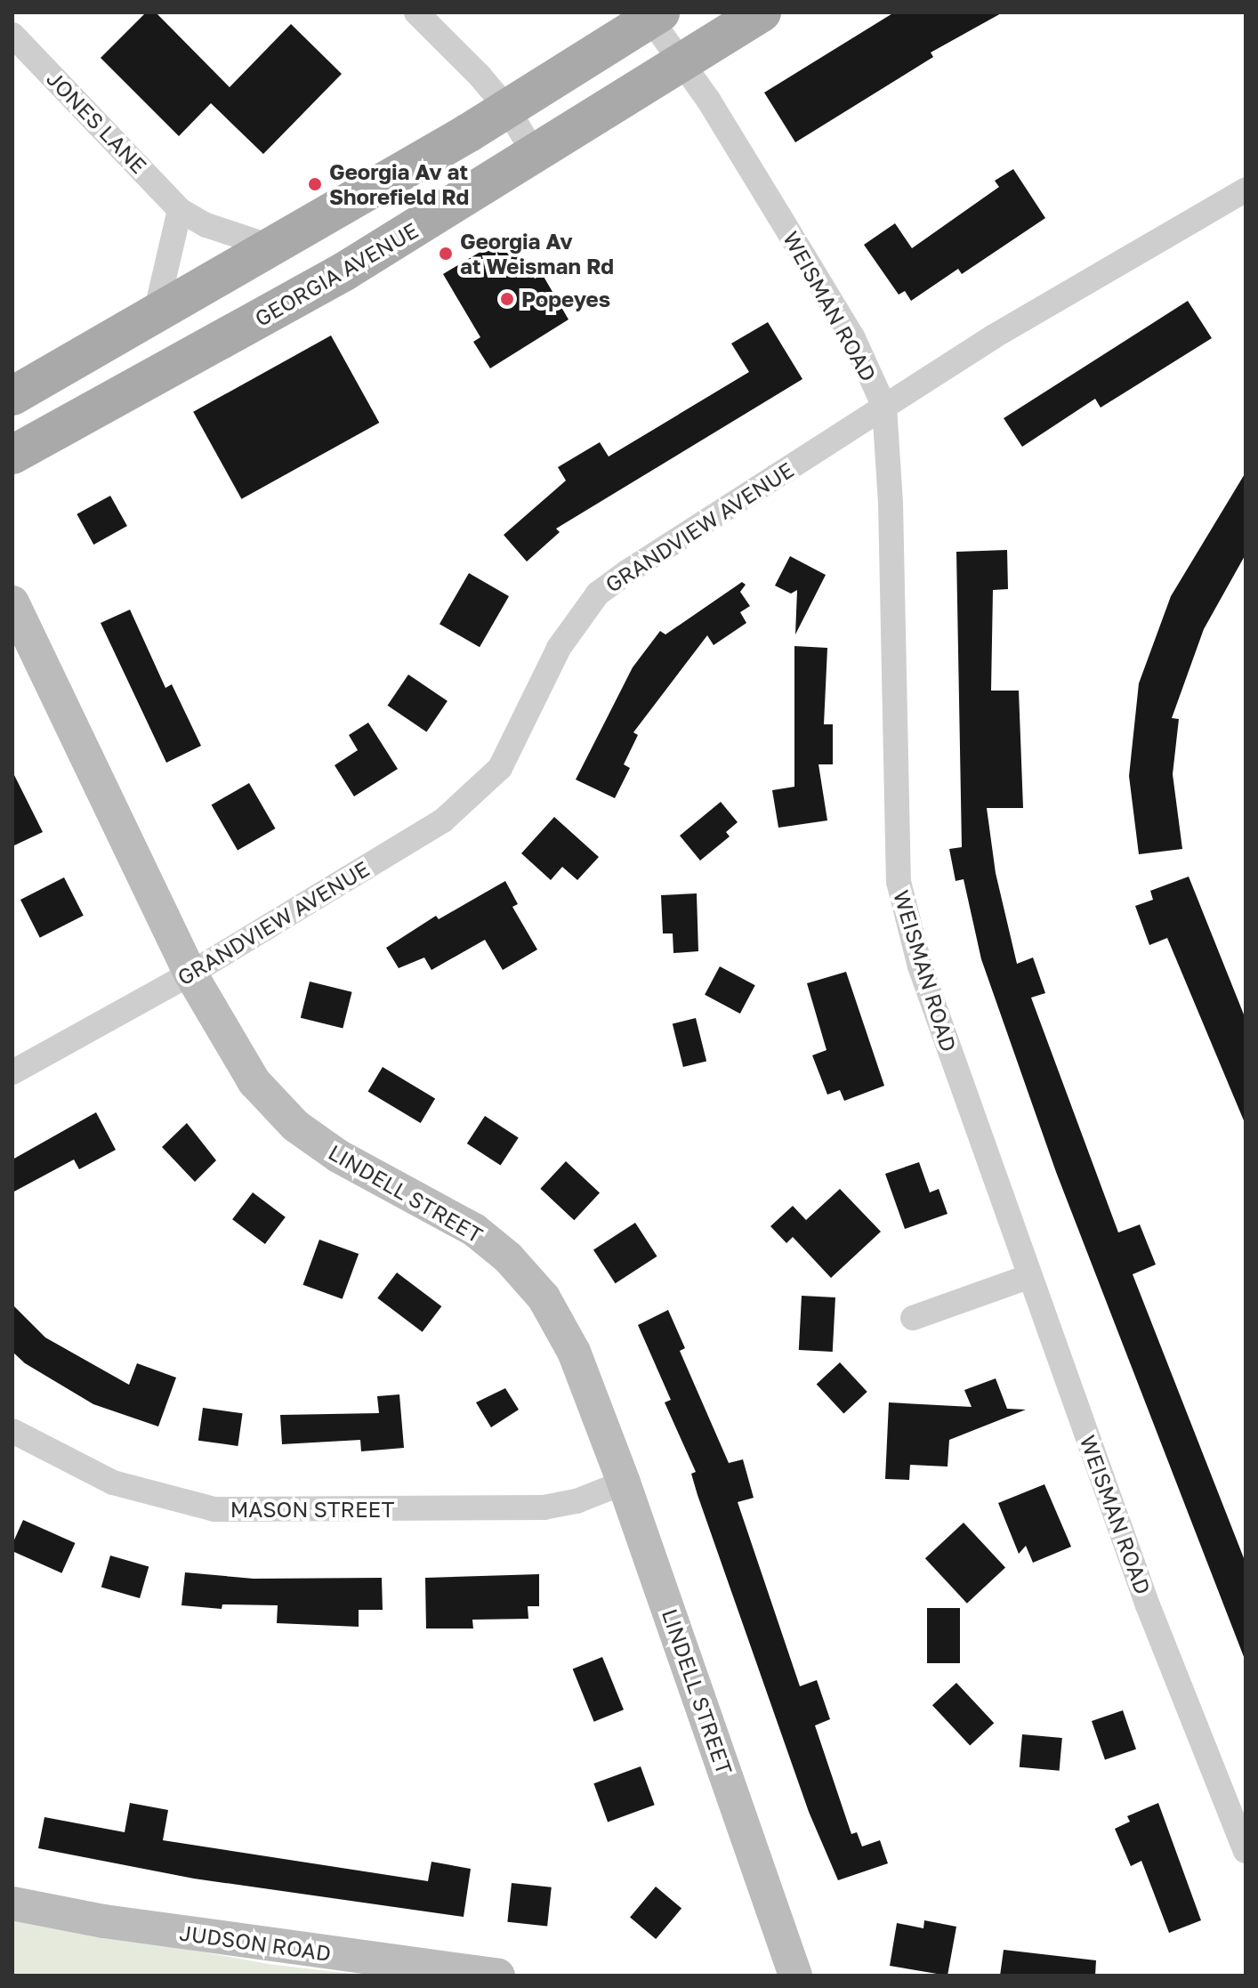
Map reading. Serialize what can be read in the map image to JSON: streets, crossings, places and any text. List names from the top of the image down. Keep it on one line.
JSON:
{"streets":{"main road":["GEORGIA AVENUE"],"street":["JONES LANE","WEISMAN ROAD","GRANDVIEW AVENUE","LINDELL STREET","MASON STREET","JUDSON ROAD"]},"crossings":[["GEORGIA AVENUE","WEISMAN ROAD"],["WEISMAN ROAD","GRANDVIEW AVENUE"],["GRANDVIEW AVENUE","LINDELL STREET"],["LINDELL STREET","MASON STREET"]],"places":["Georgia Av at Shorefield Rd","Georgia Av at Weisman Rd","Popeyes"]}
